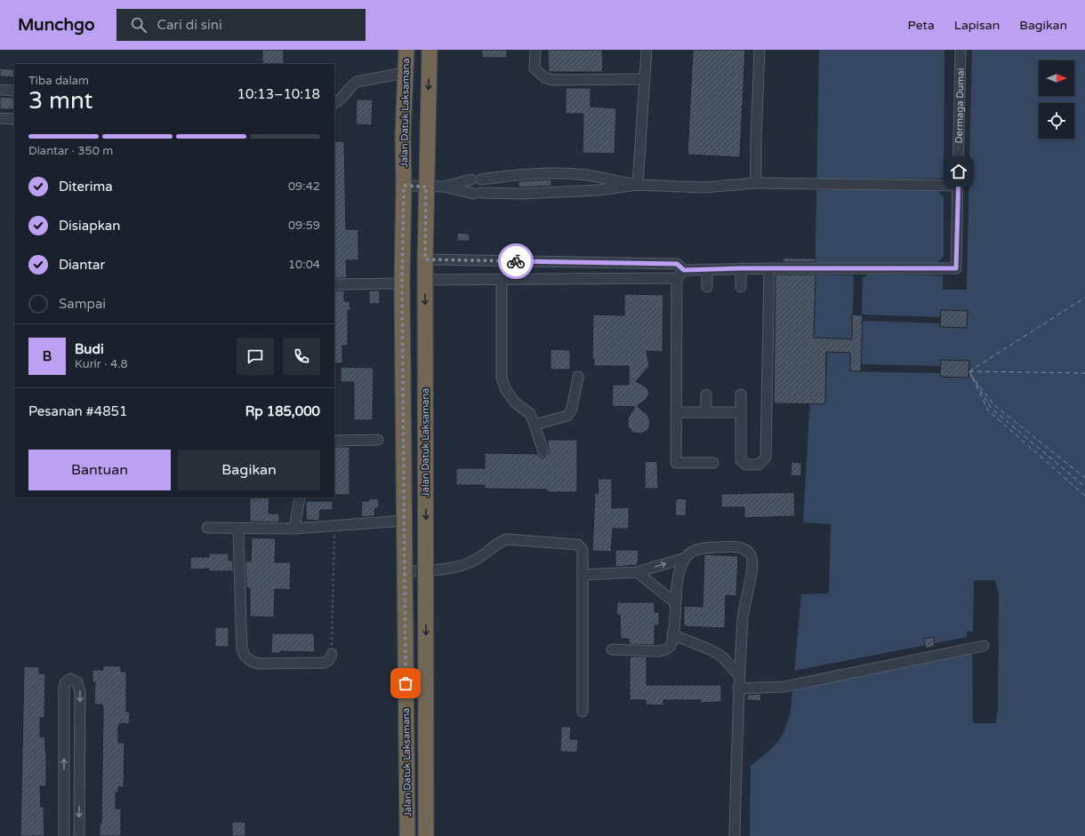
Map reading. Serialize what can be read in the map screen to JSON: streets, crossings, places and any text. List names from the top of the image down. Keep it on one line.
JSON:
{"streets":{"highway":["Jalan Datuk Laksamana"],"street":["Dermaga Dumai"]},"north":"right","page":{"header":"Munchgo","search":"Cari di sini","nav":["Peta","Lapisan","Bagikan"],"heading":["3 mnt","Tiba dalam","10:13–10:18"],"panel":["Budi","Kurir · 4.8","Pesanan #4851","Rp 185,000"],"bar":"Diantar · 350 m","list":[["Diterima","09:42"],["Disiapkan","09:59"],["Diantar","10:04"],"Sampai"],"round":"B","buttons":["Bantuan","Bagikan"]}}
